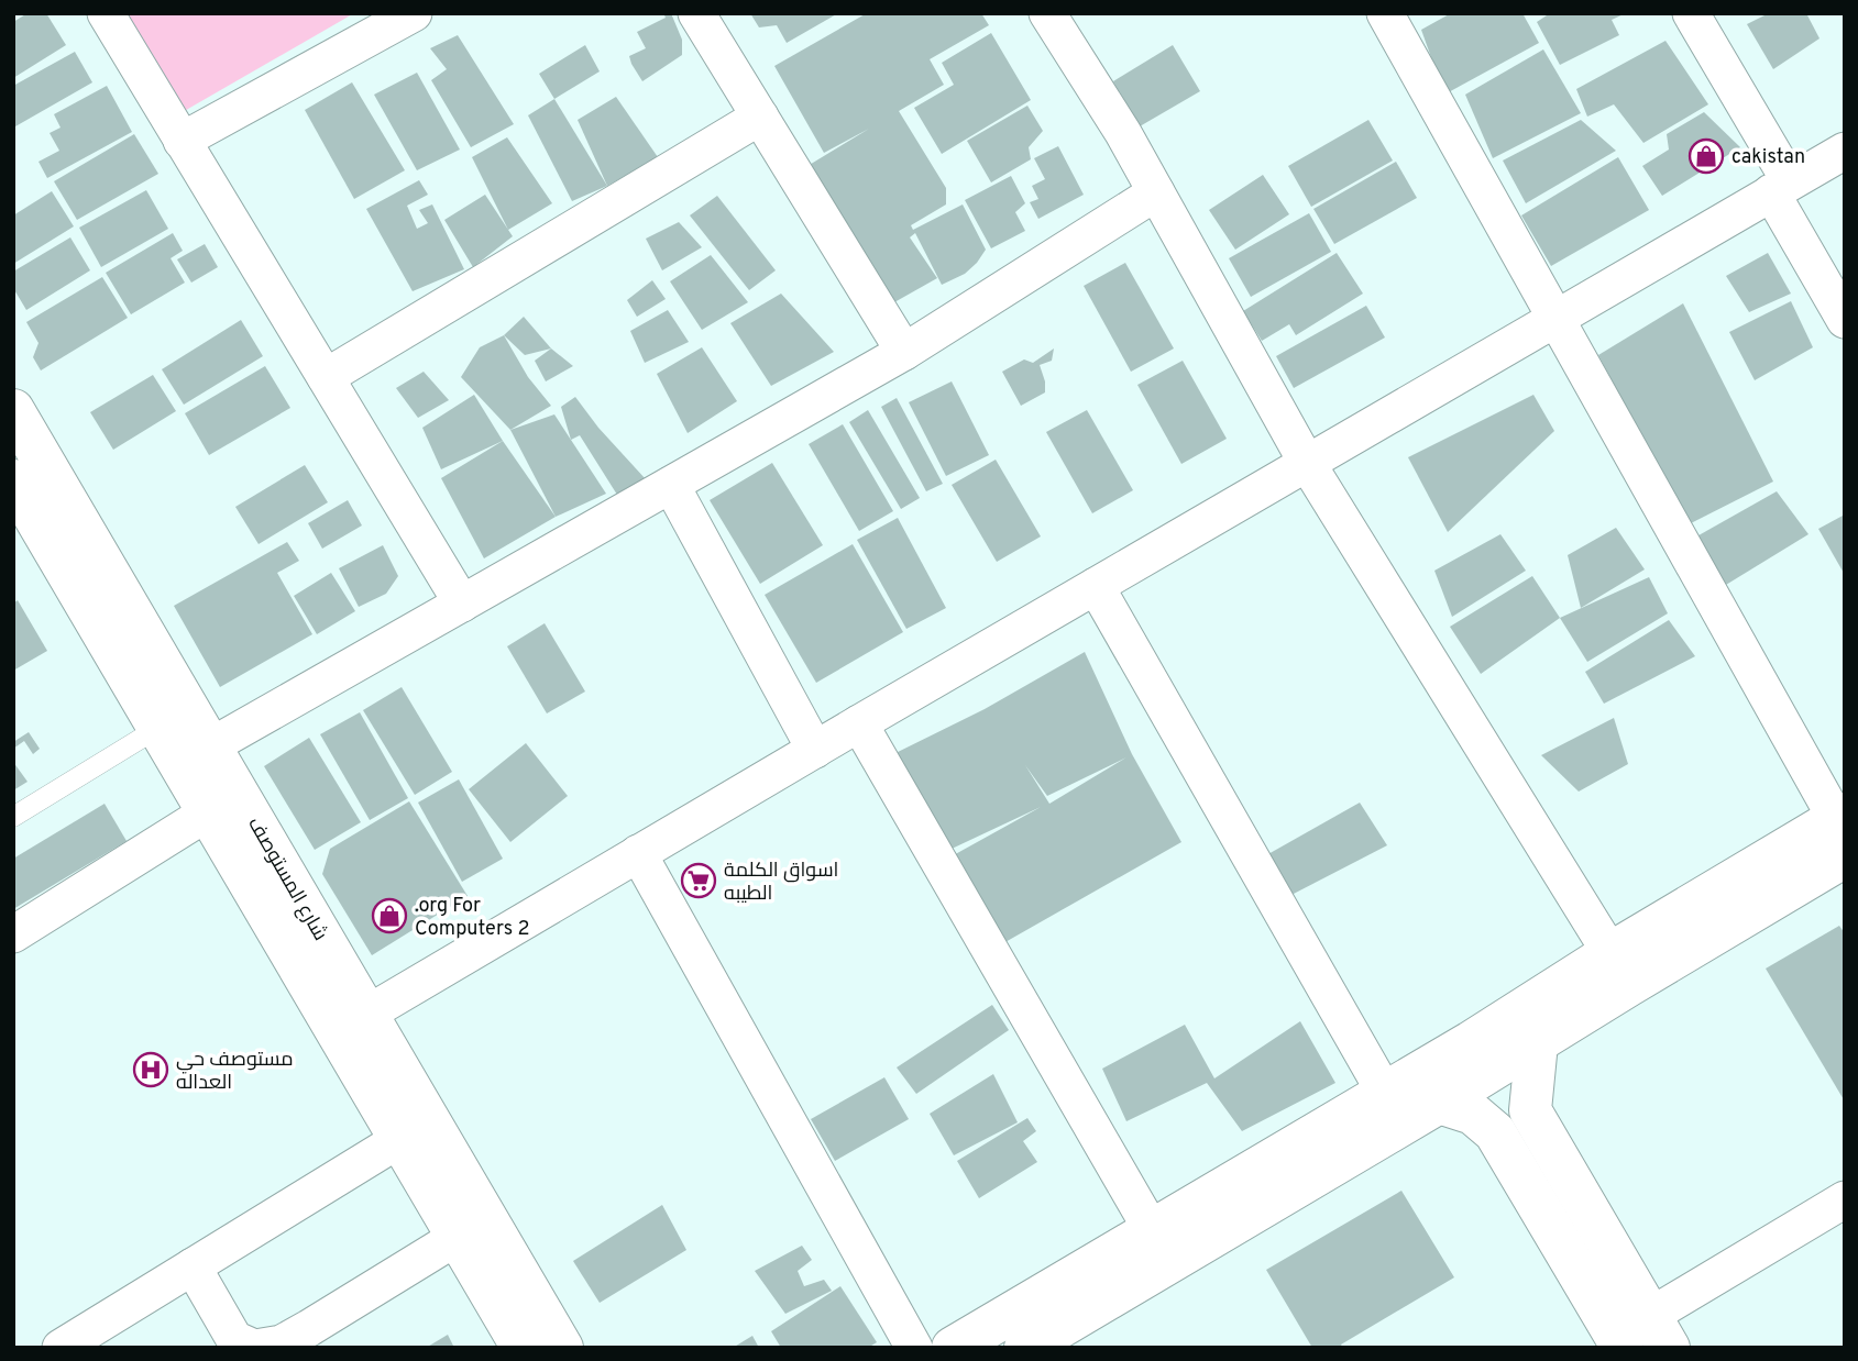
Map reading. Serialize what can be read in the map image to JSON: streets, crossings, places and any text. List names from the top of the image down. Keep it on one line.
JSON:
{"streets":{"street":["شارع المستوصف"]},"places":{"shop":["cakistan",".org For Computers 2"],"supermarket":["اسواق الكلمة الطيبه"],"hospital":["مستوصف حي العداله"]}}
